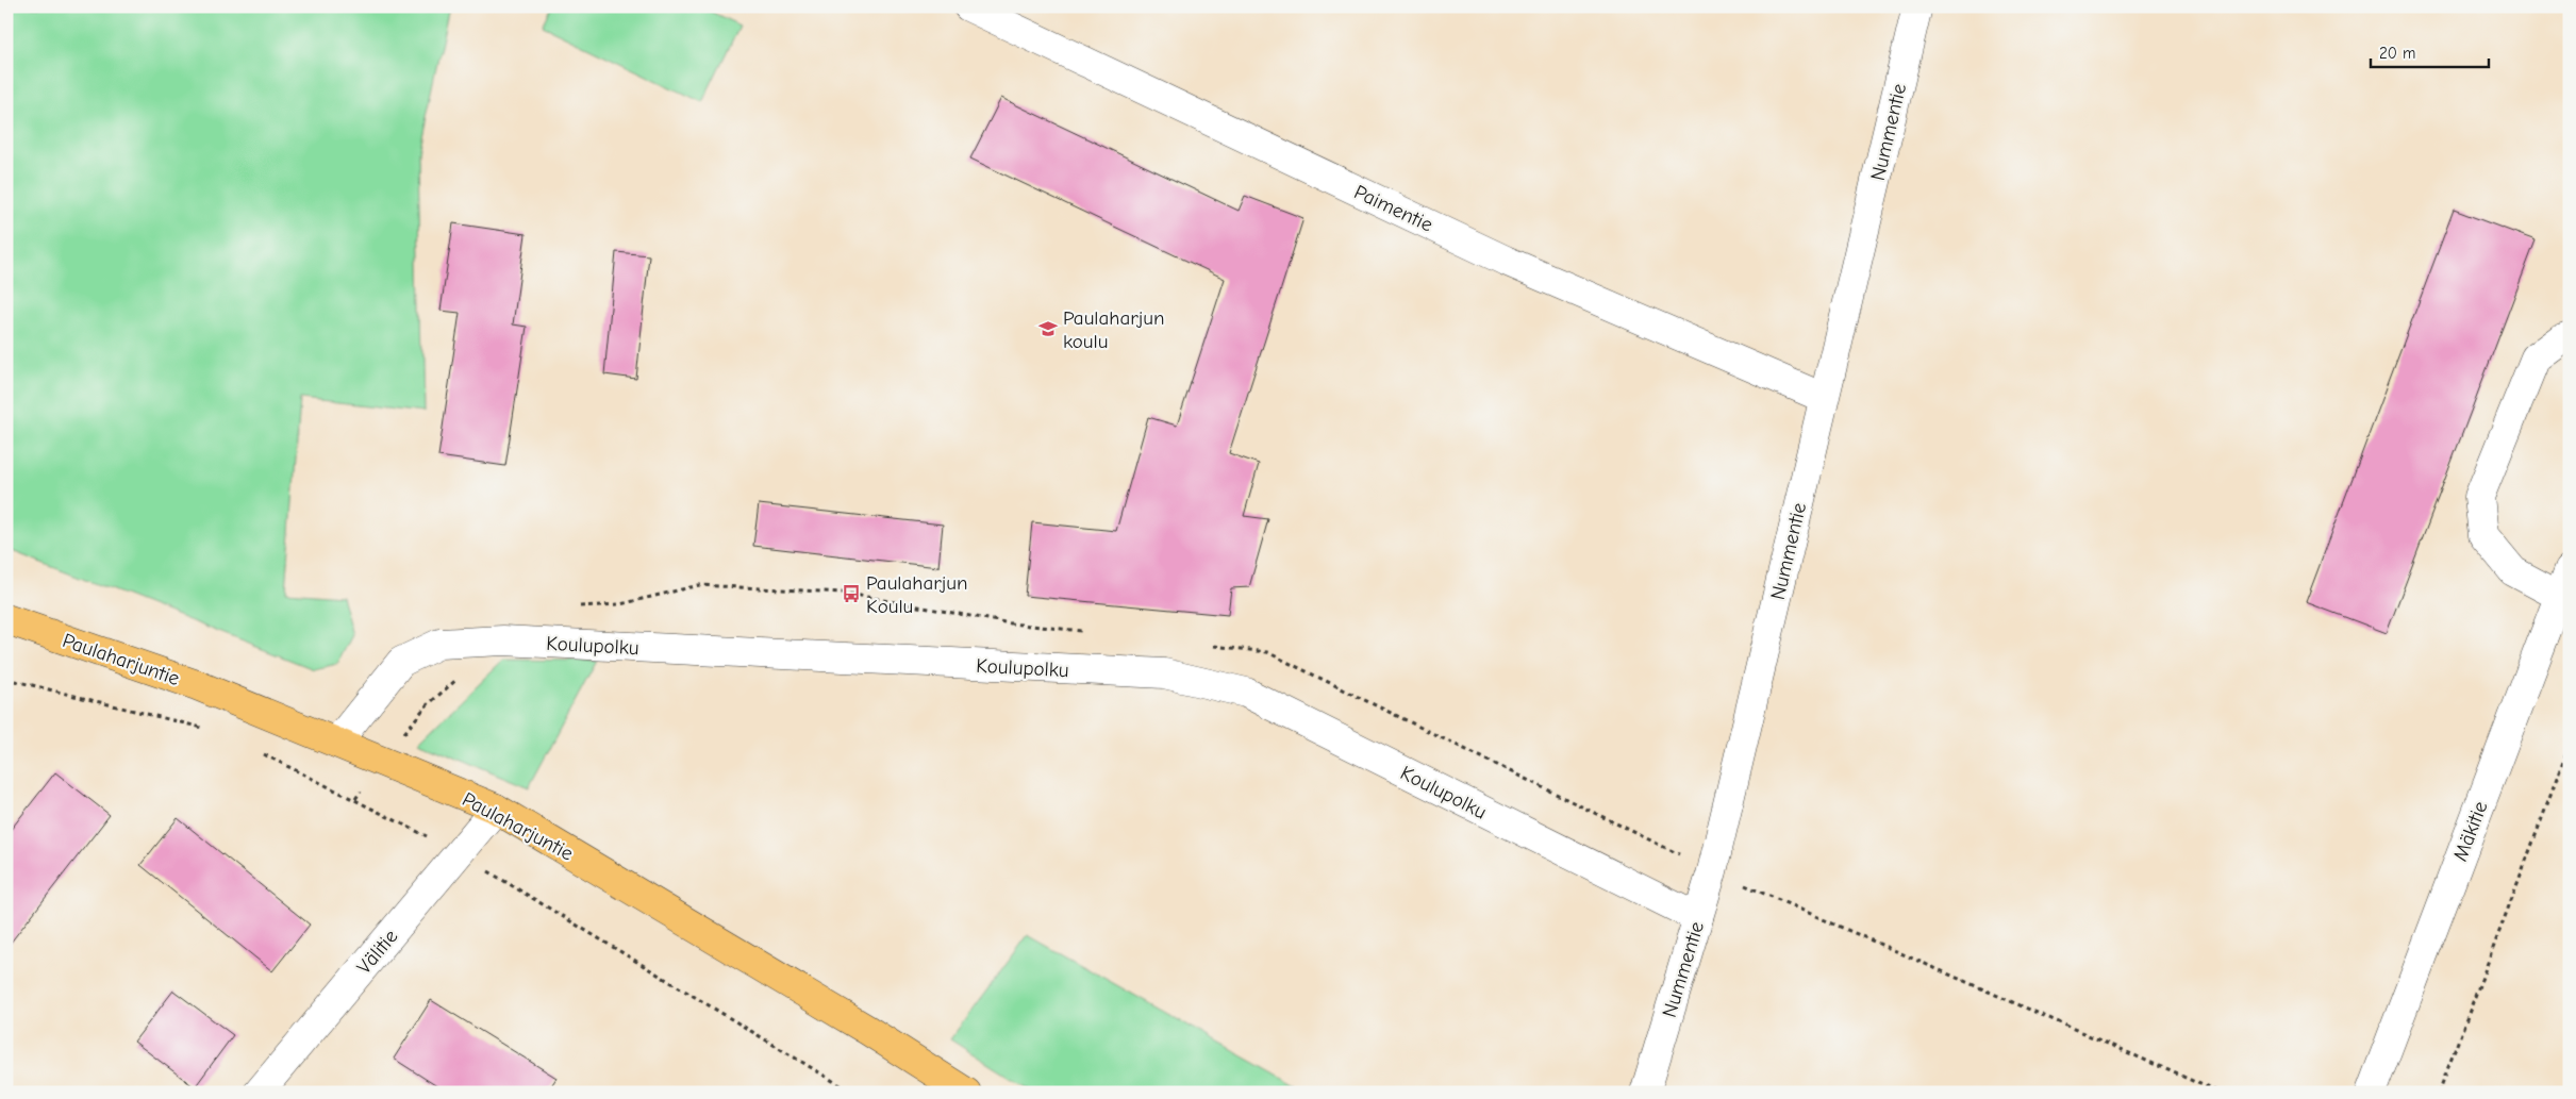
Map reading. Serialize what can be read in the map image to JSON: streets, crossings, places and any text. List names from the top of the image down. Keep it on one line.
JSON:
{"streets":{"main road":["Paulaharjuntie"],"street":["Nummentie","Paimentie","Koulupolku","Mäkitie","Välitie"]},"crossings":[["Nummentie","Paimentie"],["Nummentie","Koulupolku"],["Koulupolku","Paulaharjuntie"],["Paulaharjuntie","Välitie"]],"places":{"school or university":["Paulaharjun koulu"],"bus stop":["Paulaharjun Koulu"]},"scale_bar":"20 m"}
